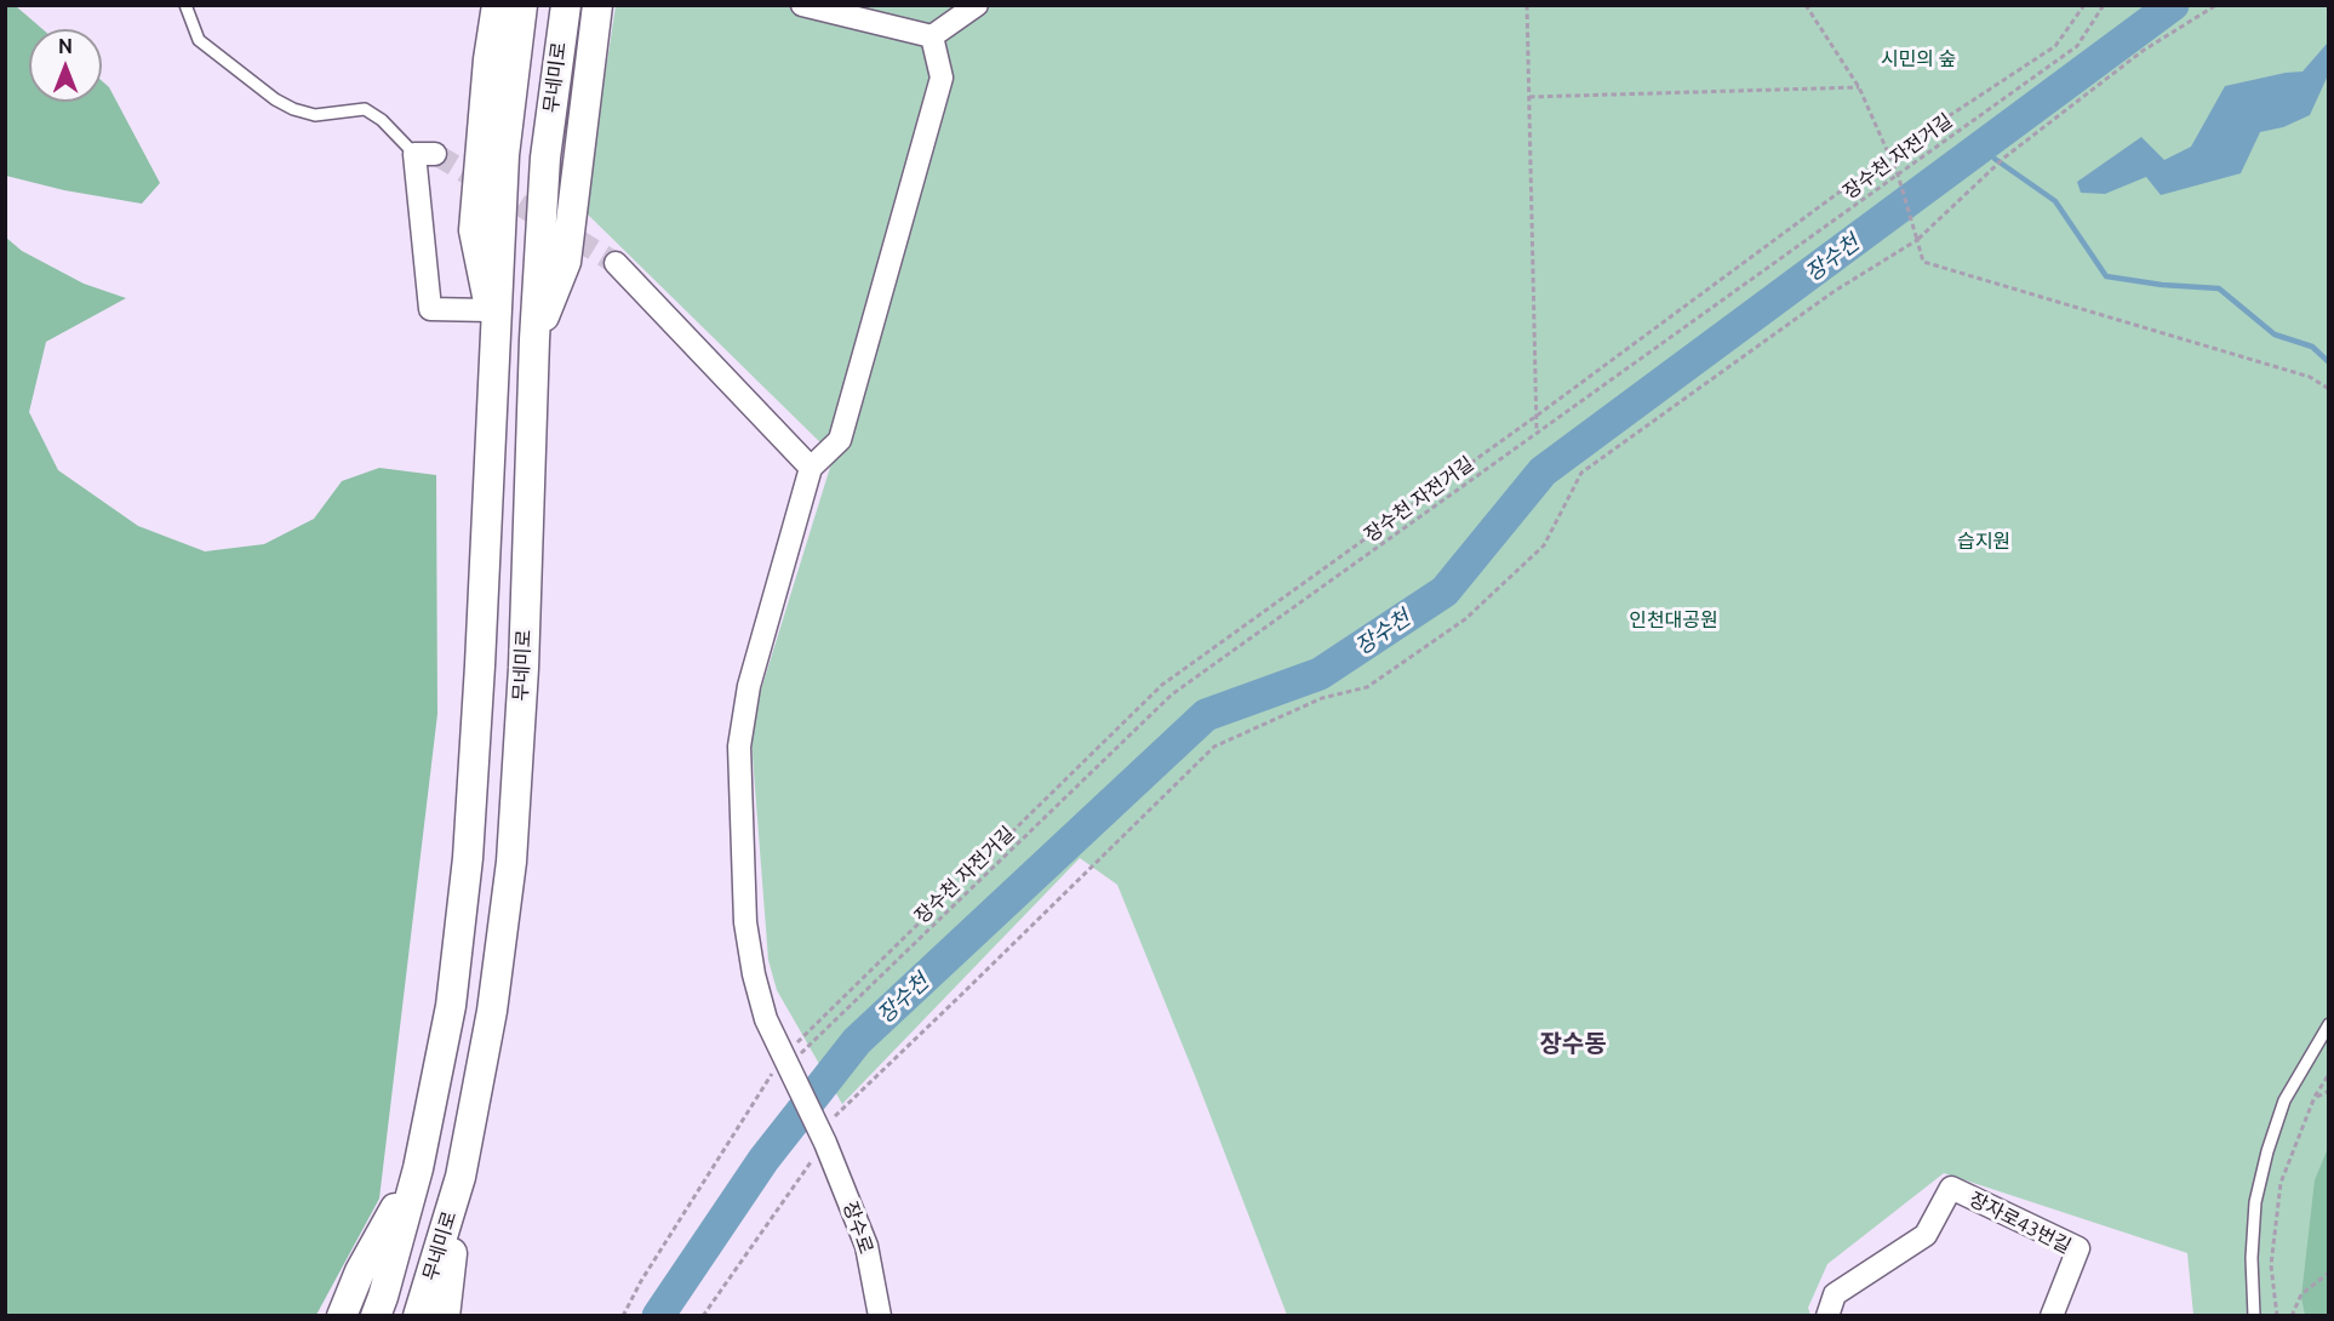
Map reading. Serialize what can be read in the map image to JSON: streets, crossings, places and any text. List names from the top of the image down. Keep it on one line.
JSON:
{"streets":{"main road":["무네미로"],"street":["장자로43번길","장수로"],"path":["장수천 자전거길"]},"crossings":[["장수천 자전거길","장수로"]],"districts":["장수동"],"water":["장수천"],"parks":["시민의 숲","습지원","인천대공원"],"north":"top"}
